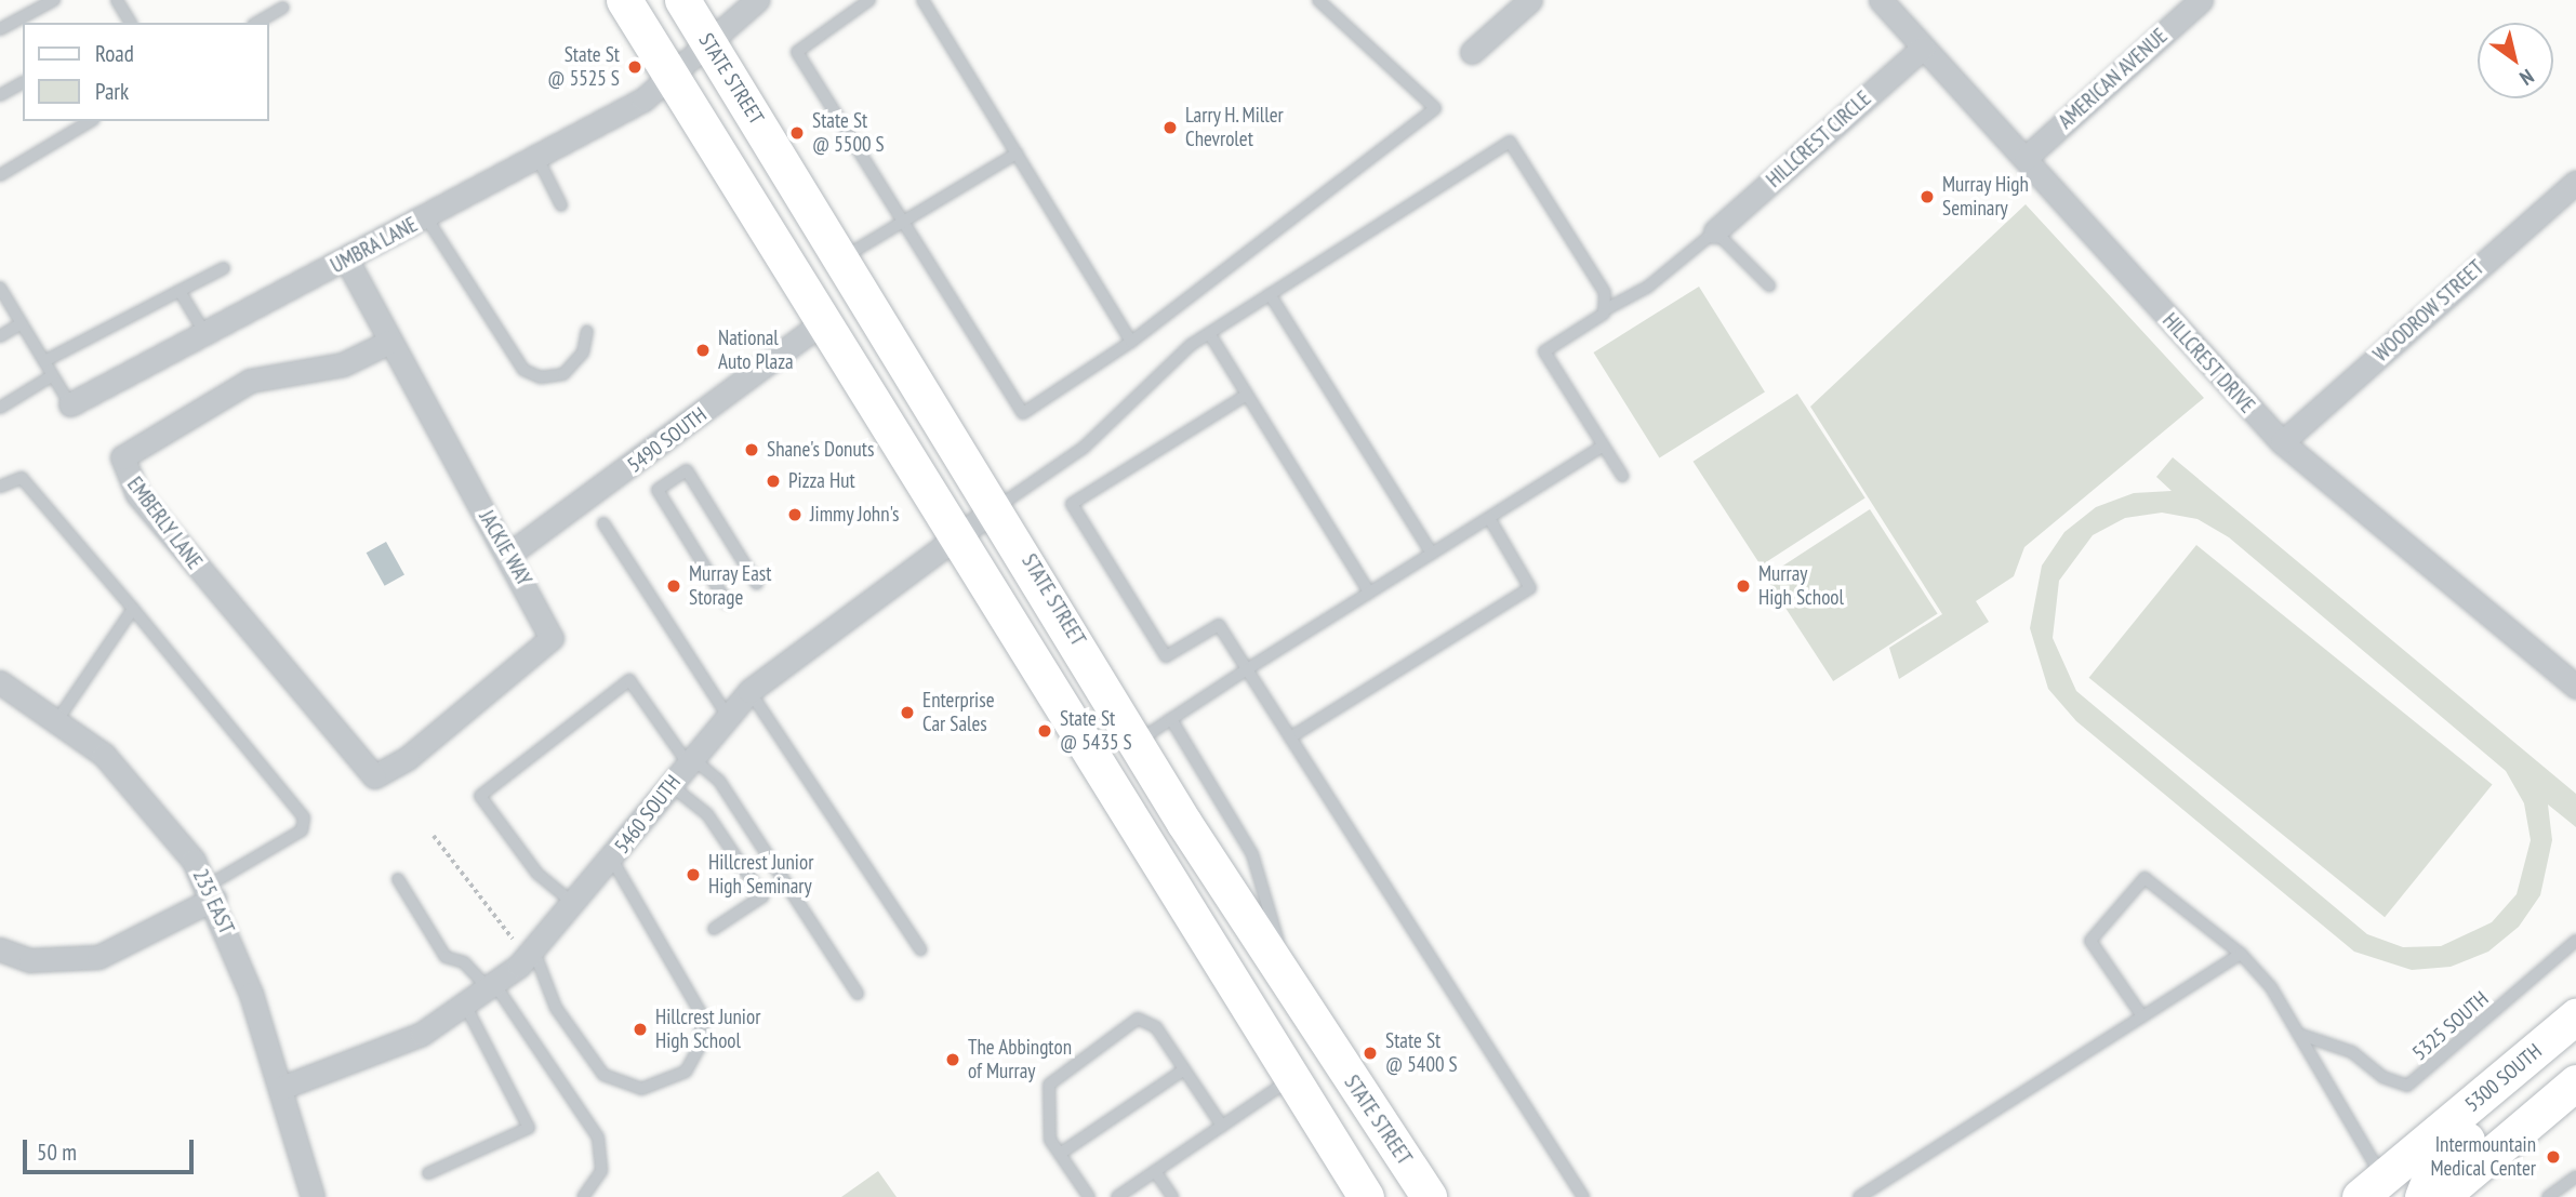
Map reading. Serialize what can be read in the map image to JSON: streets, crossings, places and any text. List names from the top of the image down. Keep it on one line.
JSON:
{"streets":{"main road":["STATE STREET","5300 SOUTH"],"street":["AMERICAN AVENUE","HILLCREST CIRCLE","UMBRA LANE","WOODROW STREET","HILLCREST DRIVE","5490 SOUTH","EMBERLY LANE","JACKIE WAY","5460 SOUTH","235 EAST"],"lane":["5325 SOUTH"]},"crossings":[["STATE STREET","UMBRA LANE"],["STATE STREET","5460 SOUTH"],["AMERICAN AVENUE","HILLCREST DRIVE"],["HILLCREST CIRCLE","HILLCREST DRIVE"],["UMBRA LANE","JACKIE WAY"],["WOODROW STREET","HILLCREST DRIVE"],["5490 SOUTH","JACKIE WAY"],["EMBERLY LANE","JACKIE WAY"],["5460 SOUTH","235 EAST"]],"places":["State St @ 5525 S","Larry H. Miller Chevrolet","State St @ 5500 S","Murray High Seminary","National Auto Plaza","Shane's Donuts","Pizza Hut","Jimmy John's","Murray East Storage","Murray High School","Enterprise Car Sales","State St @ 5435 S","Hillcrest Junior High Seminary","Hillcrest Junior High School","State St @ 5400 S","The Abbington of Murray","Intermountain Medical Center"],"legend":["Road","Park"],"scale_bar":"50 m","north":"bottom right"}
